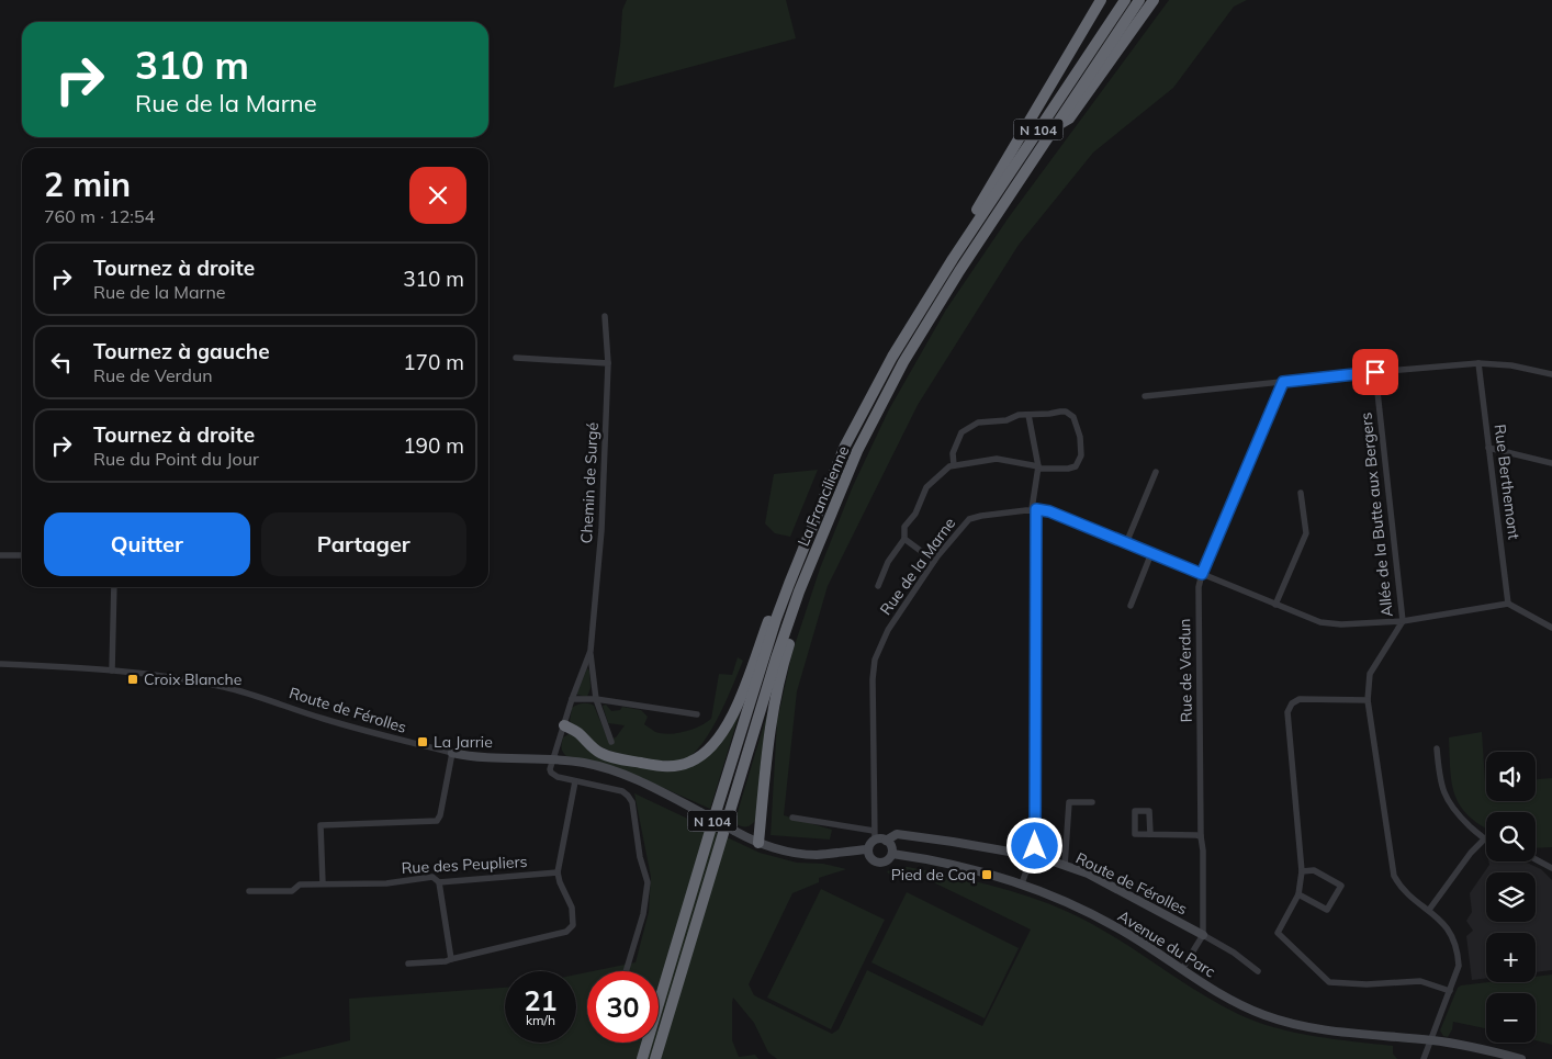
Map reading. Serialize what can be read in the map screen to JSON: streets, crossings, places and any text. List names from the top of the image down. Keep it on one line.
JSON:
{"streets":{"highway":["N 104","La Francilienne"],"street":["Rue Berthemont","Chemin de Surgé","Allée de la Butte aux Bergers","Rue de la Marne","Rue de Verdun","Route de Férolles","Rue des Peupliers","Avenue du Parc"]},"crossings":[["Rue Berthemont","Rue de la Marne"],["Chemin de Surgé","Route de Férolles"],["Allée de la Butte aux Bergers","Rue de la Marne"],["Allée de la Butte aux Bergers","Avenue du Parc"],["Rue de la Marne","Rue de Verdun"],["Rue de la Marne","Route de Férolles"],["Rue de la Marne","Avenue du Parc"],["Rue de Verdun","Route de Férolles"],["Route de Férolles","Avenue du Parc"]],"places":{"transit":["Croix Blanche","La Jarrie","Pied de Coq"]},"page":{"turn":["310 m","Rue de la Marne"],"heading":["2 min","760 m · 12:54"],"list":[{"name":"Tournez à droite","note":"Rue de la Marne","value":"310 m"},{"name":"Tournez à gauche","note":"Rue de Verdun","value":"170 m"},{"name":"Tournez à droite","note":"Rue du Point du Jour","value":"190 m"}],"buttons":["Quitter","Partager"],"map_buttons":["+","−"],"speed":"21 km/h","limit":"30"}}
